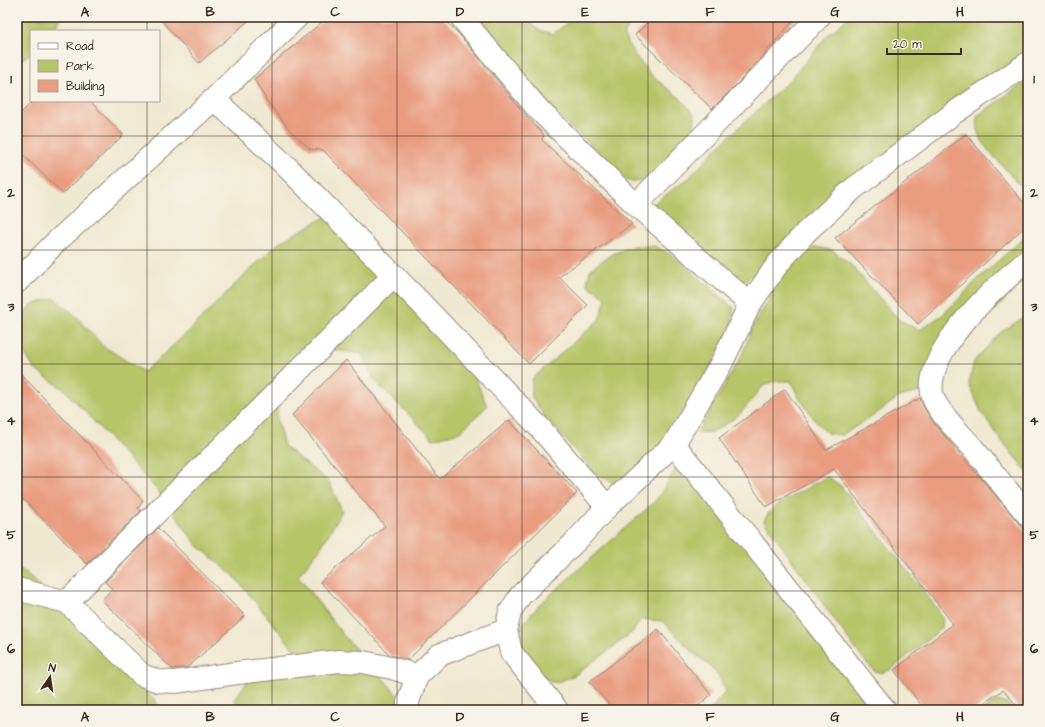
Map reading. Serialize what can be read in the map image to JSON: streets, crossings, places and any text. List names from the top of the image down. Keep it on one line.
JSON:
{"legend":["Road","Park","Building"],"scale_bar":"20 m","north":"top","grid":{"columns":["A","B","C","D","E","F","G","H"],"rows":["1","2","3","4","5","6"]}}
